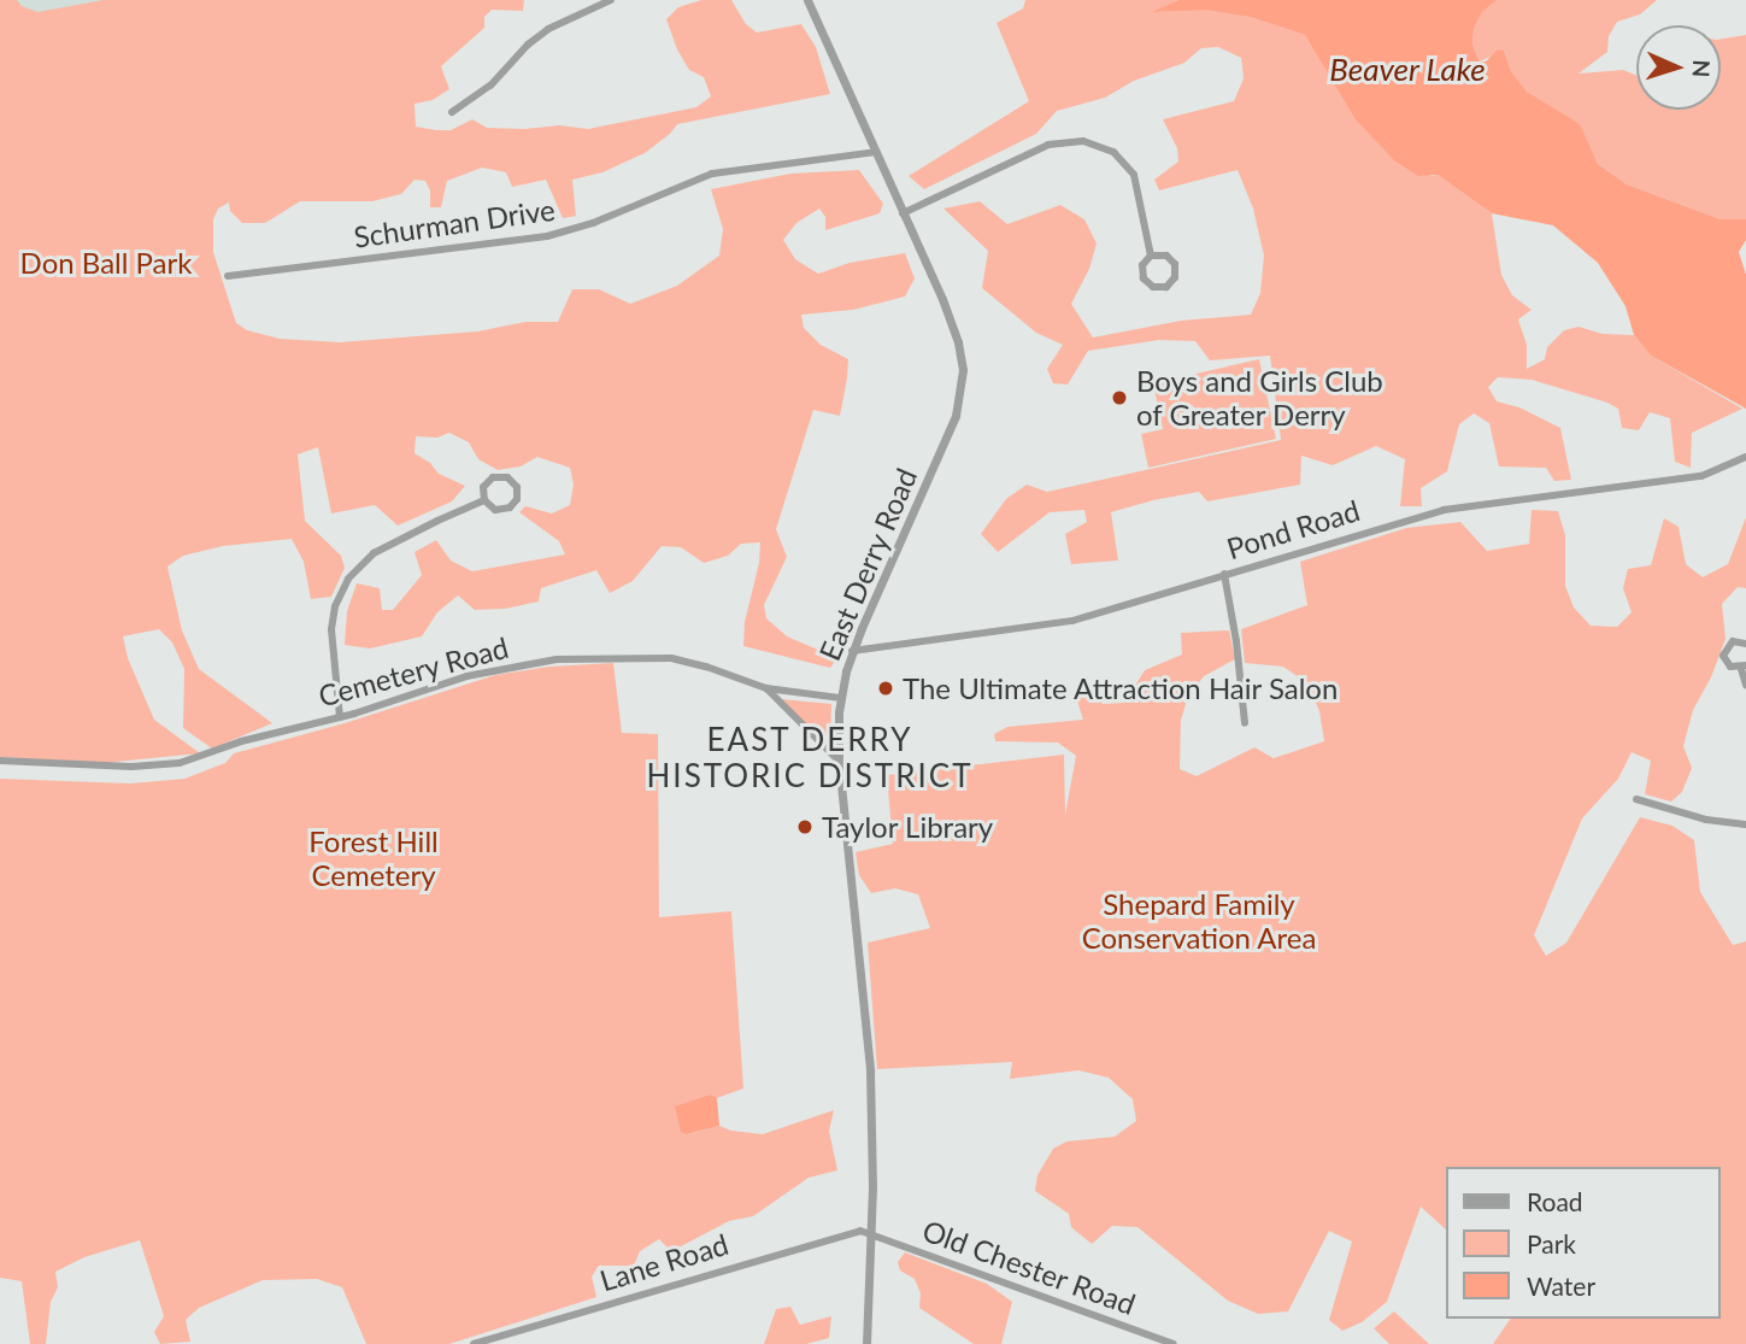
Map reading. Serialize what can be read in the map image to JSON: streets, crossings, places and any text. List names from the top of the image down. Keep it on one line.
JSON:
{"streets":{"street":["Schurman Drive","Pond Road","East Derry Road","Cemetery Road","Lane Road","Old Chester Road"]},"crossings":[["Schurman Drive","East Derry Road"],["Pond Road","East Derry Road"],["East Derry Road","Cemetery Road"],["East Derry Road","Lane Road"],["East Derry Road","Old Chester Road"],["Lane Road","Old Chester Road"]],"districts":["EAST DERRY HISTORIC DISTRICT"],"water":["Beaver Lake"],"parks":["Don Ball Park","Forest Hill Cemetery","Shepard Family Conservation Area"],"places":["Boys and Girls Club of Greater Derry","The Ultimate Attraction Hair Salon","Taylor Library"],"legend":["Road","Park","Water"],"north":"right"}
